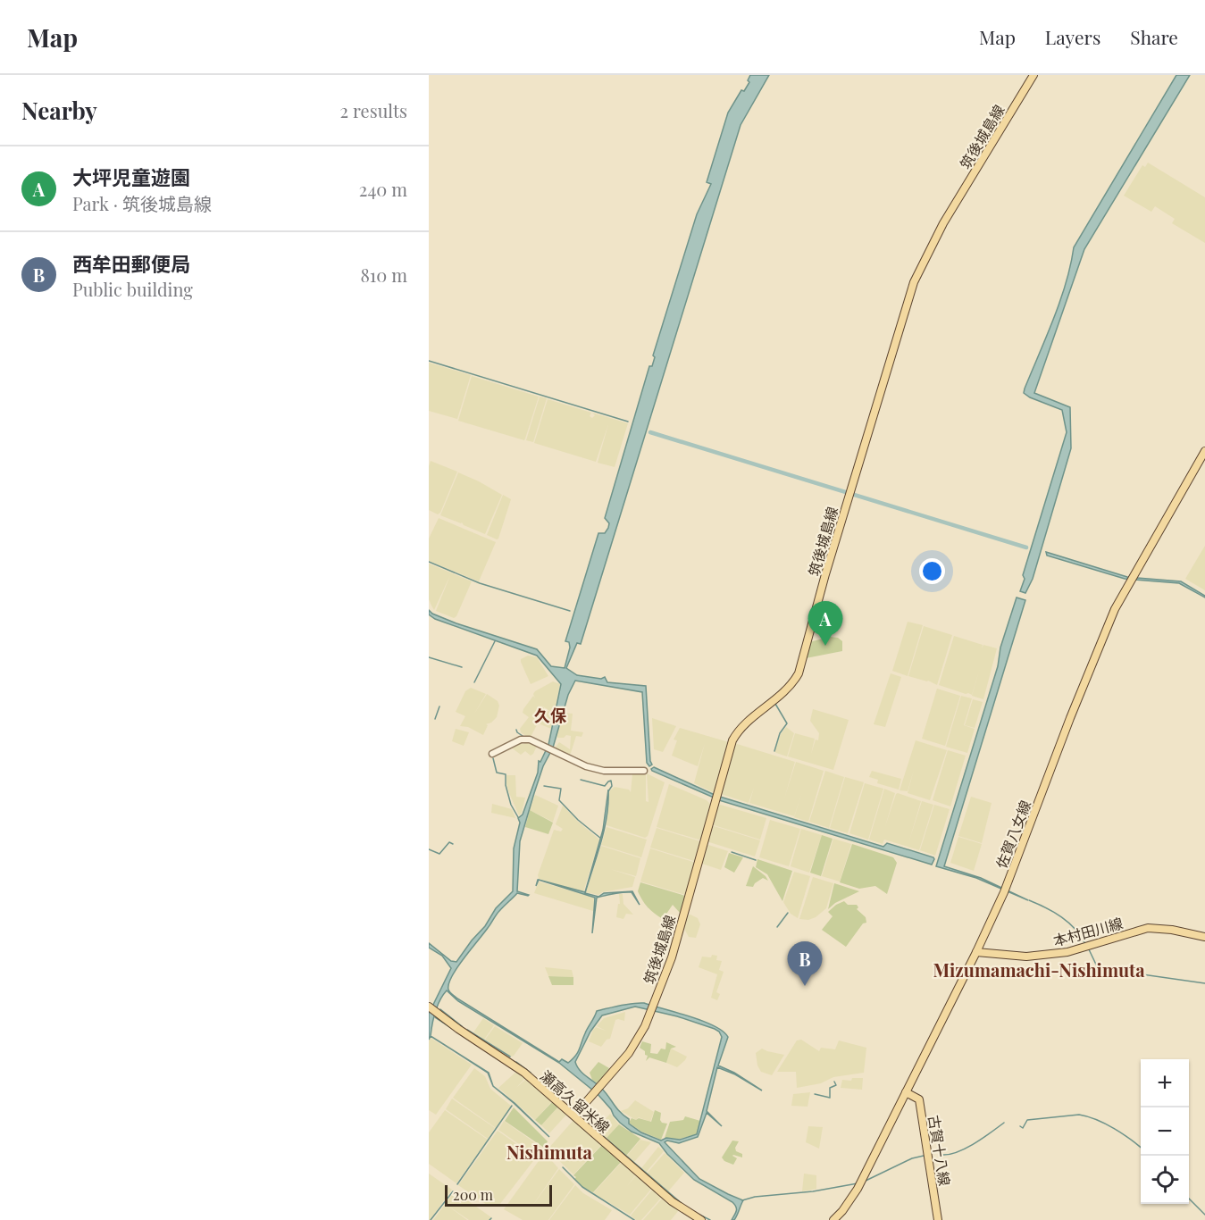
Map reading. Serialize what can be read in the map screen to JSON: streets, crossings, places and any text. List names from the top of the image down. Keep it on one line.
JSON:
{"streets":{"main road":["筑後城島線","佐賀八女線","本村田川線","瀬高久留米線","古賀十八線"]},"crossings":[["筑後城島線","瀬高久留米線"],["佐賀八女線","本村田川線"],["佐賀八女線","古賀十八線"]],"districts":["久保","Mizumamachi-Nishimuta","Nishimuta"],"scale_bar":"200 m","page":{"header":"Map","nav":["Map","Layers","Share"],"heading":["Nearby","2 results"],"list":[{"mark":"A","name":"大坪児童遊園","note":"Park · 筑後城島線","value":"240 m"},{"mark":"B","name":"西牟田郵便局","note":"Public building","value":"810 m"}],"pins":["A","B"],"map_buttons":["+","−"],"scale":"200 m"}}
